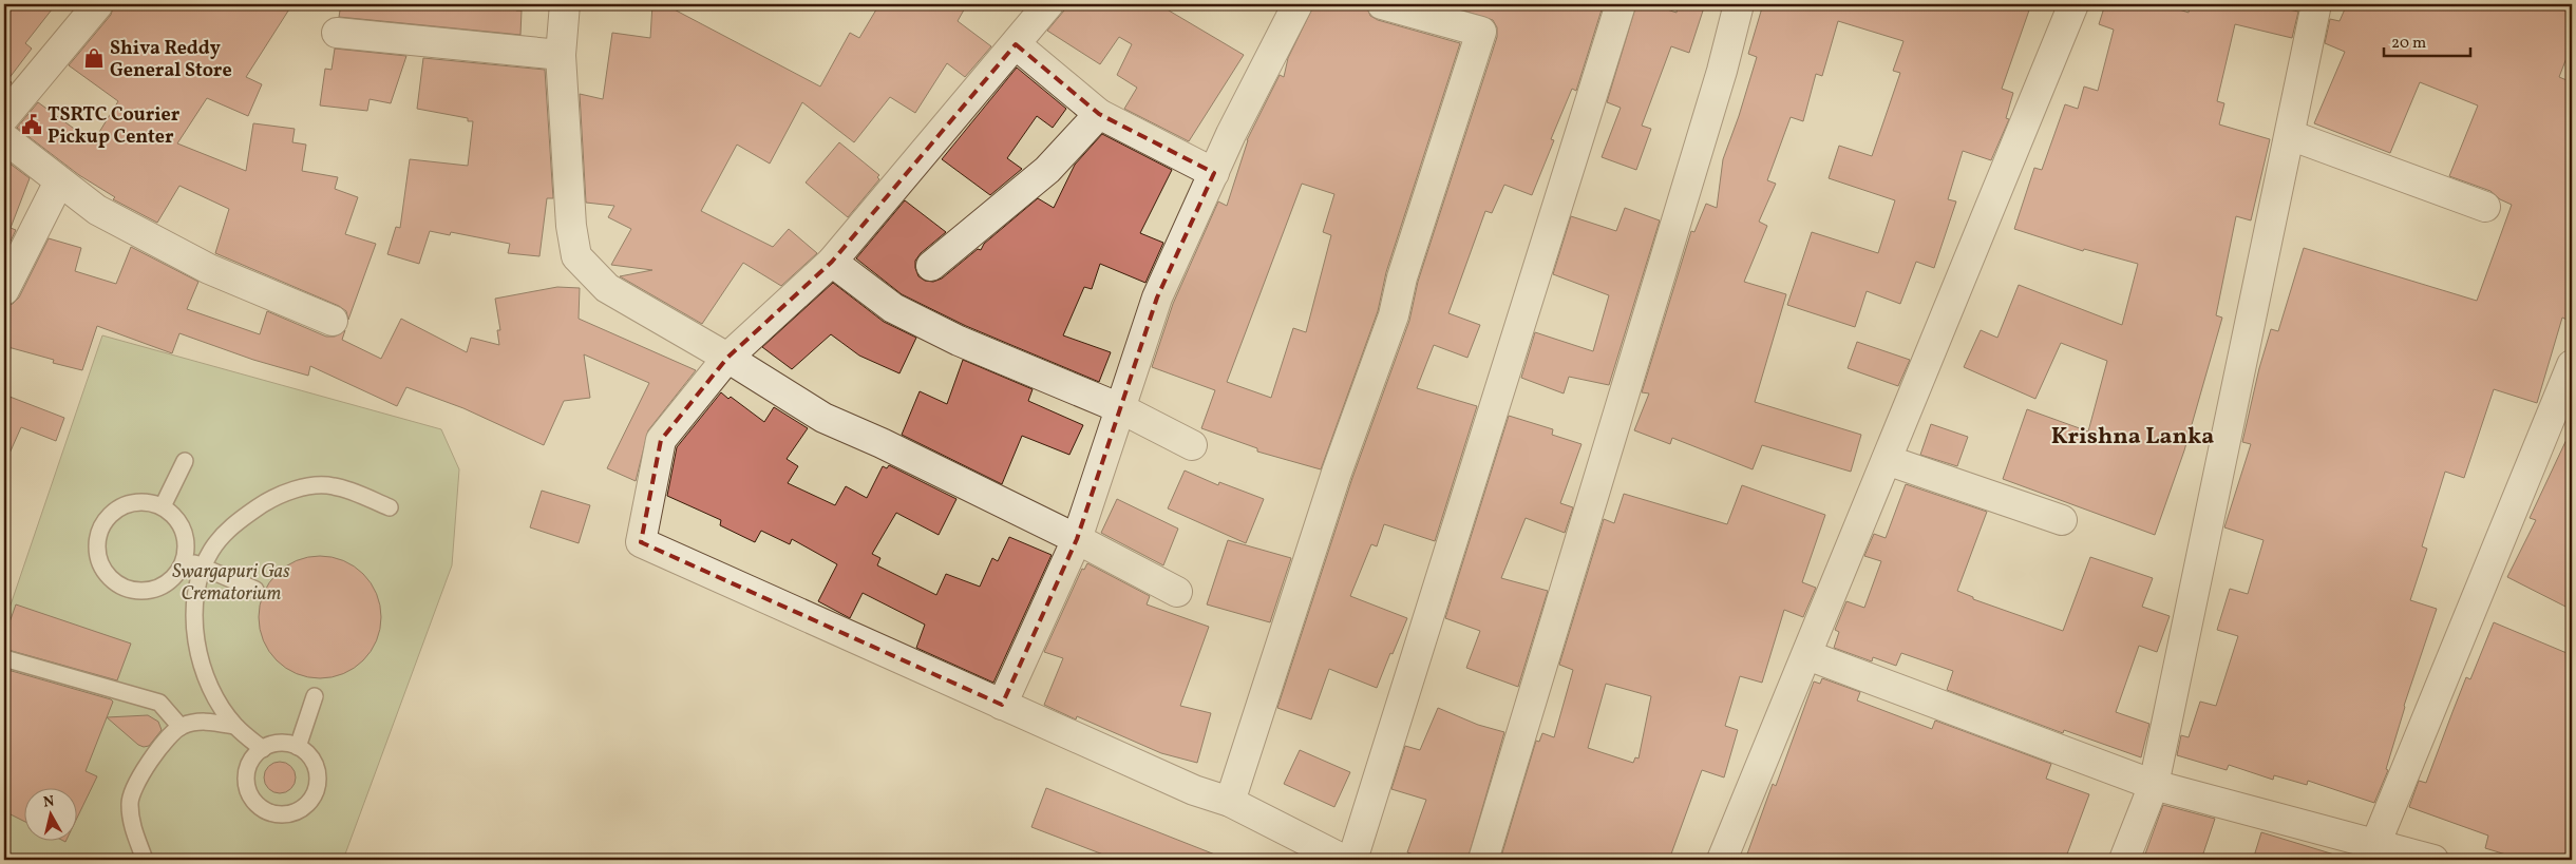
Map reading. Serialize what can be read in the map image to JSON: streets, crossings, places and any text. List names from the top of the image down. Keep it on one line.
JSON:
{"districts":["Krishna Lanka"],"parks":["Swargapuri Gas Crematorium"],"places":{"shop":["Shiva Reddy General Store"],"public building":["TSRTC Courier Pickup Center"]},"scale_bar":"20 m","north":"top"}
